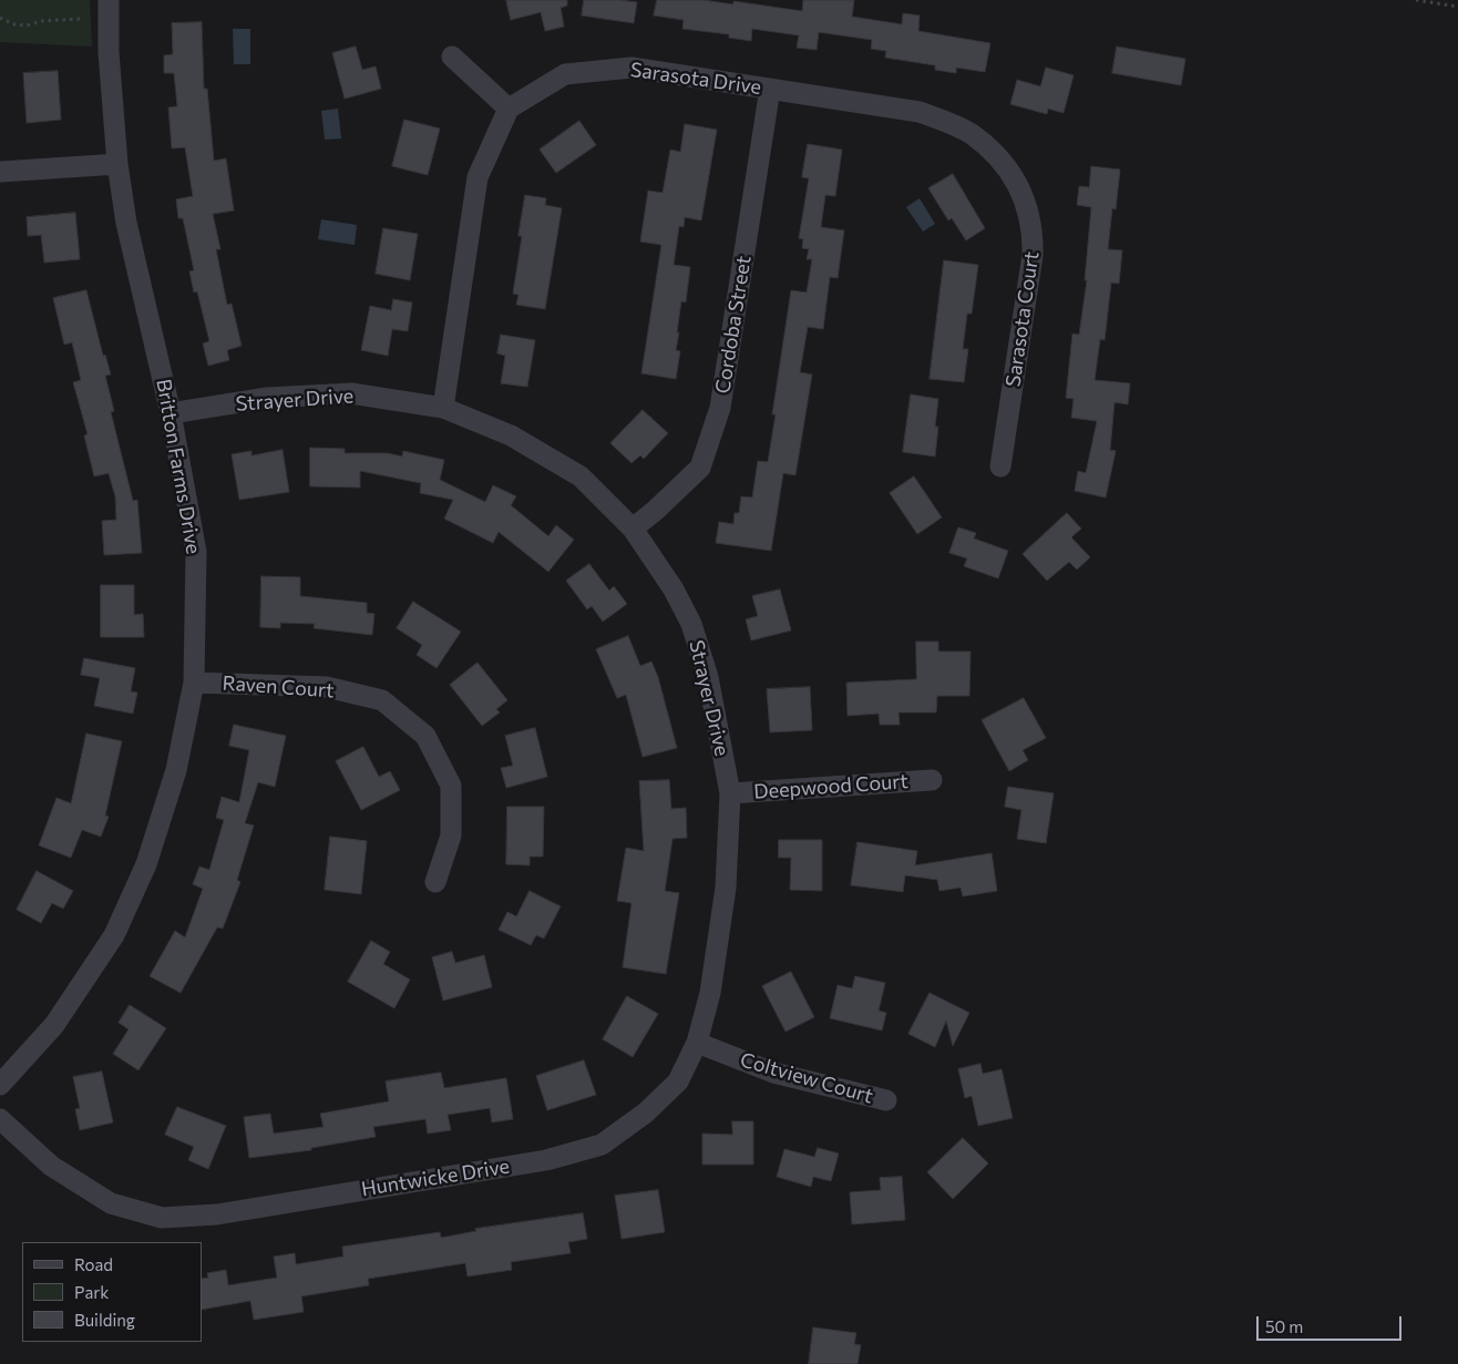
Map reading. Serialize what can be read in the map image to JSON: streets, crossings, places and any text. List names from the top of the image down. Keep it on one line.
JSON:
{"streets":{"street":["Sarasota Drive","Sarasota Court","Cordoba Street","Strayer Drive","Britton Farms Drive","Raven Court","Deepwood Court","Coltview Court","Huntwicke Drive"]},"crossings":[["Sarasota Drive","Sarasota Court"],["Sarasota Drive","Cordoba Street"],["Cordoba Street","Strayer Drive"],["Strayer Drive","Britton Farms Drive"],["Strayer Drive","Deepwood Court"],["Strayer Drive","Huntwicke Drive"],["Britton Farms Drive","Raven Court"],["Coltview Court","Huntwicke Drive"]],"legend":["Road","Park","Building"],"scale_bar":"50 m"}
